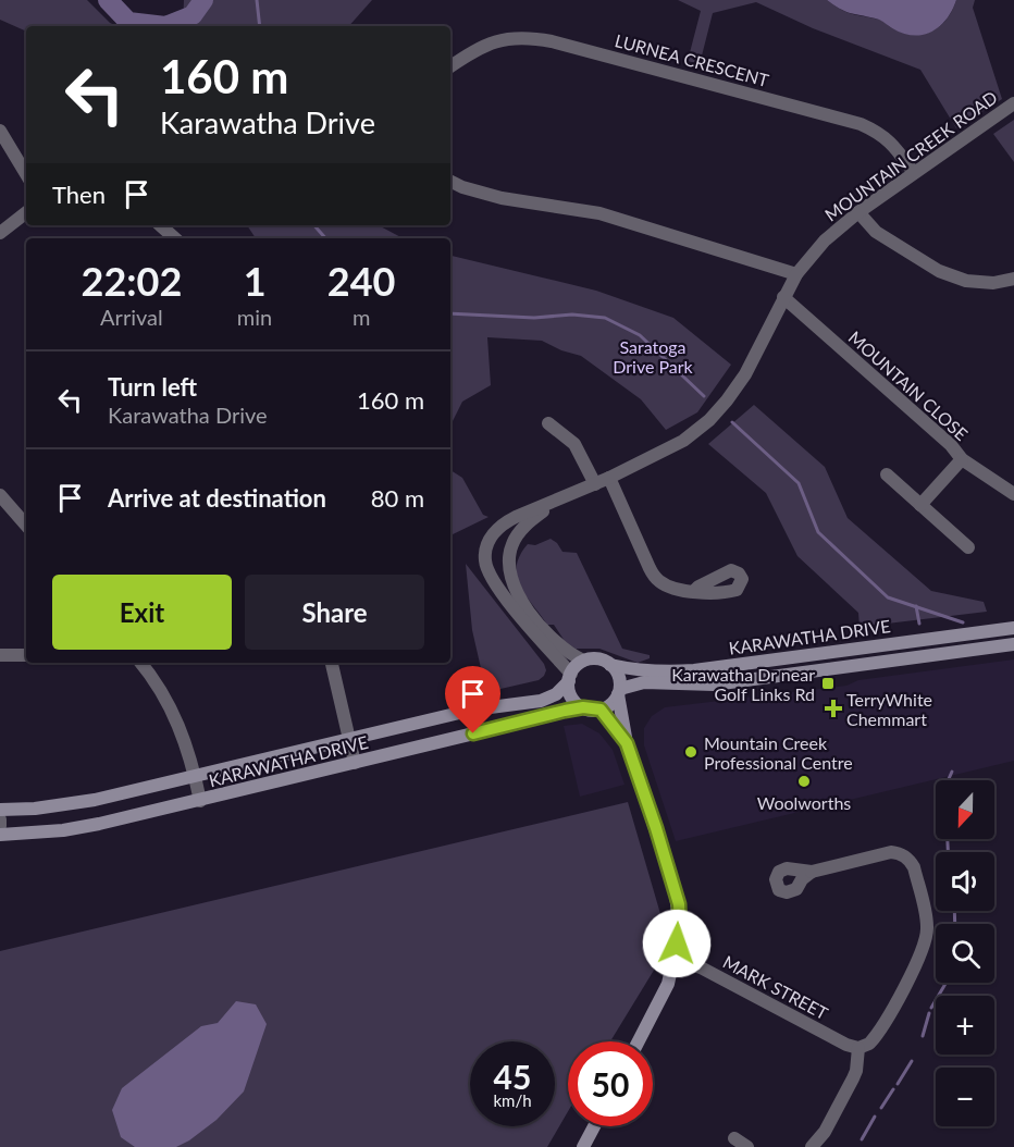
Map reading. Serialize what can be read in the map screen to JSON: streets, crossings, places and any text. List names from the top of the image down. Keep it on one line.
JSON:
{"streets":{"main road":["KARAWATHA DRIVE"],"street":["LURNEA CRESCENT","MOUNTAIN CREEK ROAD","MOUNTAIN CLOSE","MARK STREET"]},"crossings":[["LURNEA CRESCENT","MOUNTAIN CREEK ROAD"],["MOUNTAIN CREEK ROAD","MOUNTAIN CLOSE"],["MOUNTAIN CREEK ROAD","KARAWATHA DRIVE"]],"parks":["Saratoga Drive Park"],"places":{"transit":["Karawatha Dr near Golf Links Rd"],"health":["TerryWhite Chemmart"],"other":["Mountain Creek Professional Centre","Woolworths"]},"north":"bottom","page":{"turn":["160 m","Karawatha Drive"],"then":"Then","eta":["22:02","Arrival","1","min","240","m"],"list":[{"name":"Turn left","note":"Karawatha Drive","value":"160 m"},{"name":"Arrive at destination","value":"80 m"}],"buttons":["Exit","Share"],"map_buttons":["+","−"],"speed":"45 km/h","limit":"50"}}
